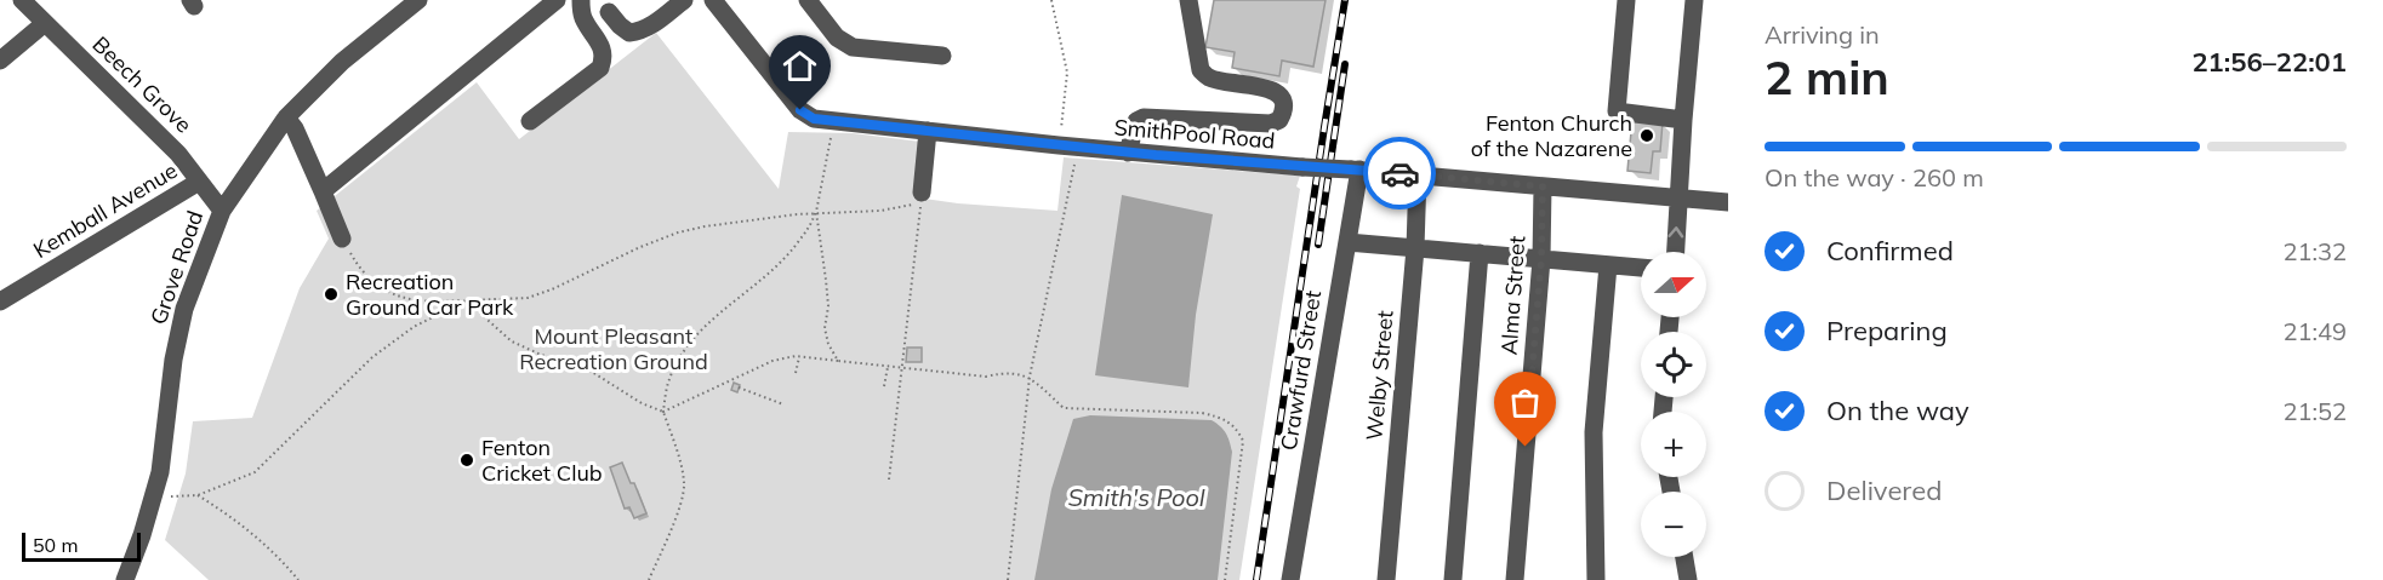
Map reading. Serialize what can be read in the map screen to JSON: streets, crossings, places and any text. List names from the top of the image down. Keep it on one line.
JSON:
{"streets":{"street":["Beech Grove","SmithPool Road","Kemball Avenue","Grove Road","Alma Street","Crawfurd Street","Welby Street"]},"crossings":[["Beech Grove","Kemball Avenue"],["Beech Grove","Grove Road"],["SmithPool Road","Alma Street"],["SmithPool Road","Crawfurd Street"],["SmithPool Road","Welby Street"]],"water":["Smith's Pool"],"parks":["Mount Pleasant Recreation Ground"],"places":["Fenton Church of the Nazarene","Recreation Ground Car Park","Fenton Cricket Club"],"scale_bar":"50 m","north":"right","page":{"heading":["2 min","Arriving in","21:56–22:01"],"bar":"On the way · 260 m","list":[["Confirmed","21:32"],["Preparing","21:49"],["On the way","21:52"],"Delivered"],"map_buttons":["+","−"],"scale":"50 m"}}
